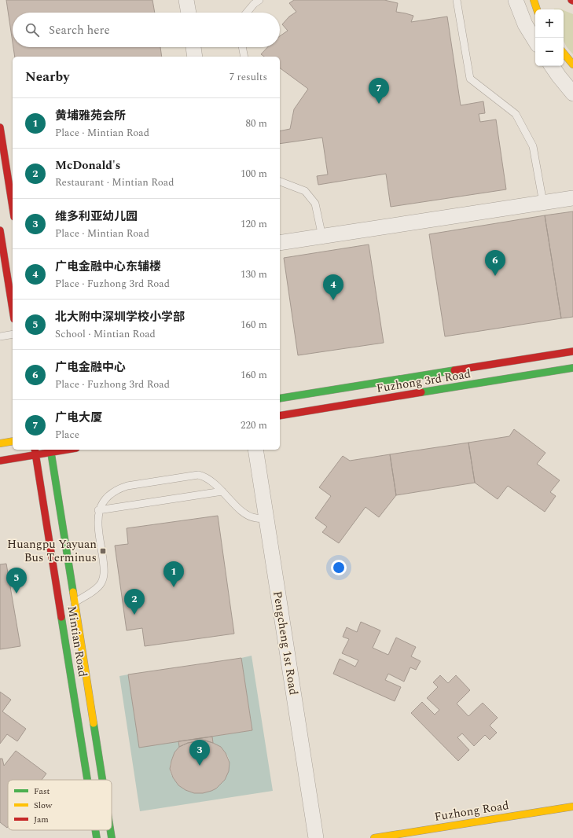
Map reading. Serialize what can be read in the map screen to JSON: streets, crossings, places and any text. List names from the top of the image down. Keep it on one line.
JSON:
{"streets":{"street":["Fuzhong 3rd Road","Mintian Road","Pengcheng 1st Road","Fuzhong Road"]},"places":{"transit":["Huangpu Yayuan Bus Terminus"]},"legend":["Fast","Slow","Jam"],"page":{"map_buttons":["+","−"],"search":"Search here","heading":["Nearby","7 results"],"pins":["7","6","4","1","5","2","3"],"list":[{"mark":"1","name":"黄埔雅苑会所","note":"Place · Mintian Road","value":"80 m"},{"mark":"2","name":"McDonald's","note":"Restaurant · Mintian Road","value":"100 m"},{"mark":"3","name":"维多利亚幼儿园","note":"Place · Mintian Road","value":"120 m"},{"mark":"4","name":"广电金融中心东辅楼","note":"Place · Fuzhong 3rd Road","value":"130 m"},{"mark":"5","name":"北大附中深圳学校小学部","note":"School · Mintian Road","value":"160 m"},{"mark":"6","name":"广电金融中心","note":"Place · Fuzhong 3rd Road","value":"160 m"},{"mark":"7","name":"广电大厦","note":"Place","value":"220 m"}]}}
